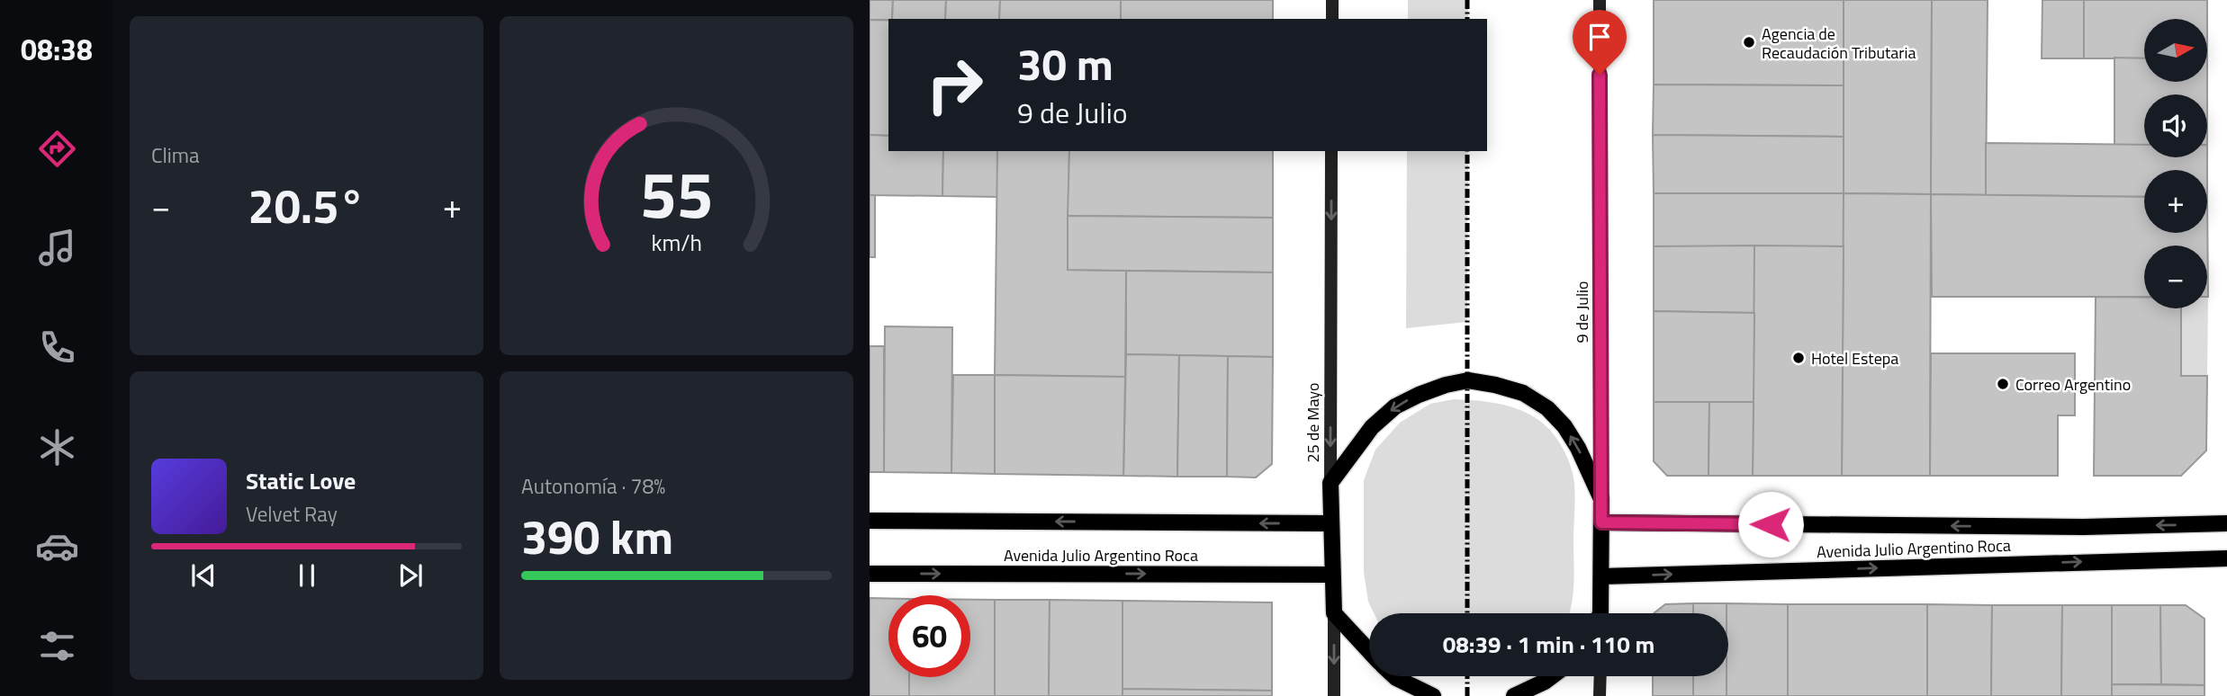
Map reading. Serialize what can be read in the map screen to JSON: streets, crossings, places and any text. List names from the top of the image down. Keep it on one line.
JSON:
{"streets":{"main road":["9 de Julio","25 de Mayo","Avenida Julio Argentino Roca"]},"crossings":[["9 de Julio","Avenida Julio Argentino Roca"],["25 de Mayo","Avenida Julio Argentino Roca"]],"one_way":["25 de Mayo"],"places":["Agencia de Recaudación Tributaria","Hotel Estepa","Correo Argentino"],"north":"right","page":{"tabs":"08:38","tile":["Clima",["Autonomía · 78%","390 km"]],"map_buttons":["+","−"],"turn":["30 m","9 de Julio"],"heat":["−","20.5°","+"],"song":["Static Love","Velvet Ray"],"limit":"60","trip":"08:39 · 1 min · 110 m","gauge":["55","km/h"]}}
